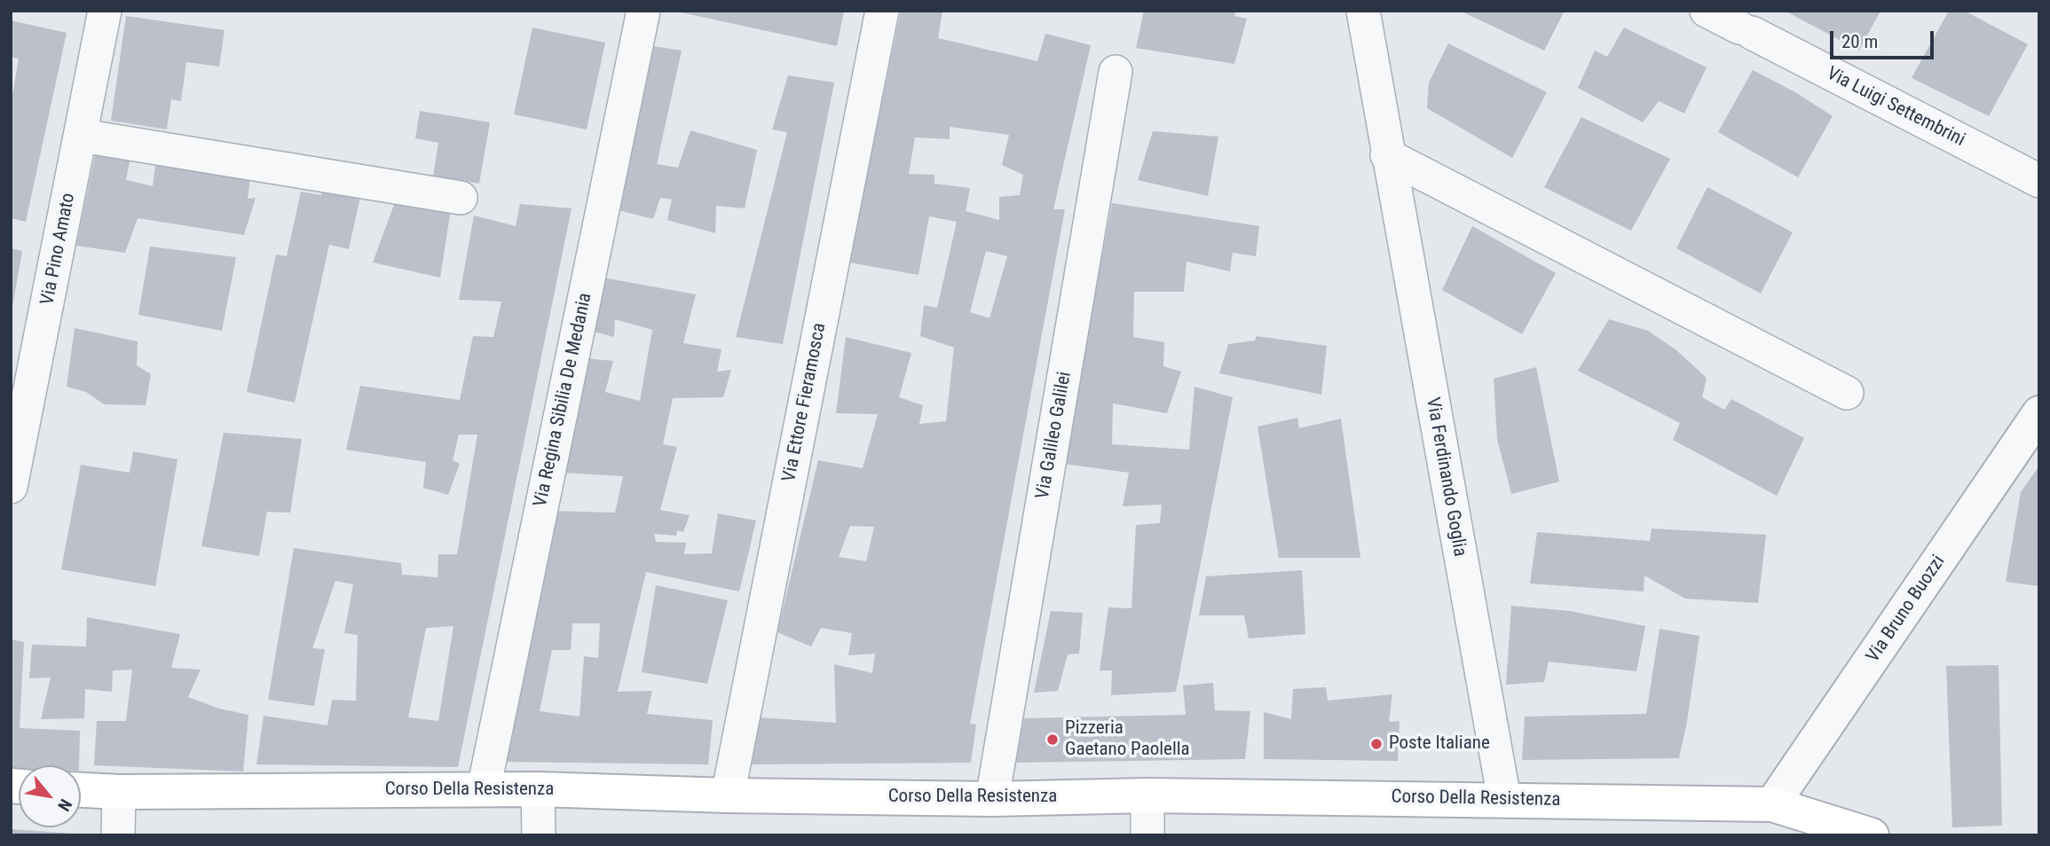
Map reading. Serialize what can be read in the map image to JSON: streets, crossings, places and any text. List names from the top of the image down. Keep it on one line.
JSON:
{"streets":{"main road":["Corso Della Resistenza"],"street":["Via Luigi Settembrini","Via Pino Amato","Via Regina Sibilia De Medania","Via Ettore Fieramosca","Via Galileo Galilei","Via Ferdinando Goglia","Via Bruno Buozzi"]},"crossings":[["Via Regina Sibilia De Medania","Corso Della Resistenza"],["Via Ettore Fieramosca","Corso Della Resistenza"],["Via Galileo Galilei","Corso Della Resistenza"],["Via Ferdinando Goglia","Corso Della Resistenza"],["Via Bruno Buozzi","Corso Della Resistenza"]],"places":["Pizzeria Gaetano Paolella","Poste Italiane"],"scale_bar":"20 m","north":"bottom right"}
